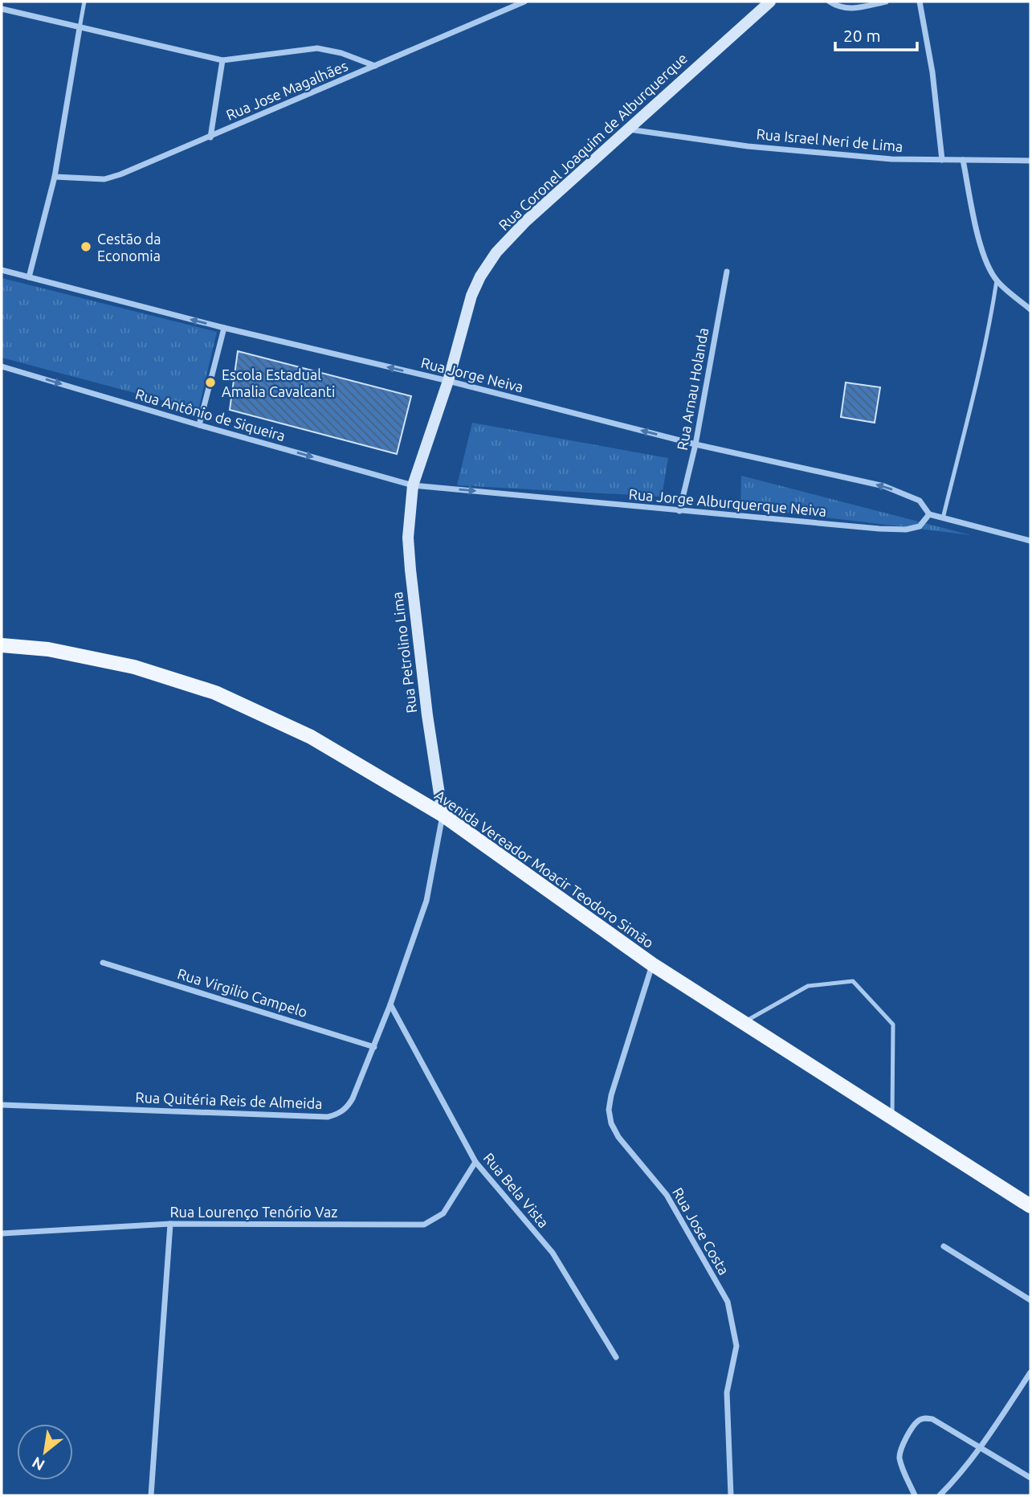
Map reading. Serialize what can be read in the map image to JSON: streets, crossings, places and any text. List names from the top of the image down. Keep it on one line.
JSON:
{"streets":{"main road":["Avenida Vereador Moacir Teodoro Simão"],"street":["Rua Jose Magalhães","Rua Israel Neri de Lima","Rua Coronel Joaquim de Alburquerque","Rua Jorge Neiva","Rua Arnau Holanda","Rua Antônio de Siqueira","Rua Jorge Alburquerque Neiva","Rua Petrolino Lima","Rua Virgilio Campelo","Rua Quitéria Reis de Almeida","Rua Bela Vista","Rua Lourenço Tenório Vaz","Rua Jose Costa"]},"crossings":[["Rua Israel Neri de Lima","Rua Coronel Joaquim de Alburquerque"],["Rua Coronel Joaquim de Alburquerque","Rua Jorge Neiva"],["Rua Coronel Joaquim de Alburquerque","Rua Antônio de Siqueira"],["Rua Coronel Joaquim de Alburquerque","Rua Jorge Alburquerque Neiva"],["Rua Coronel Joaquim de Alburquerque","Rua Petrolino Lima"],["Rua Jorge Neiva","Rua Arnau Holanda"],["Rua Jorge Neiva","Rua Jorge Alburquerque Neiva"],["Rua Arnau Holanda","Rua Jorge Alburquerque Neiva"],["Rua Antônio de Siqueira","Rua Jorge Alburquerque Neiva"],["Rua Antônio de Siqueira","Rua Petrolino Lima"],["Rua Jorge Alburquerque Neiva","Rua Petrolino Lima"],["Rua Petrolino Lima","Avenida Vereador Moacir Teodoro Simão"],["Rua Petrolino Lima","Rua Quitéria Reis de Almeida"],["Avenida Vereador Moacir Teodoro Simão","Rua Quitéria Reis de Almeida"],["Avenida Vereador Moacir Teodoro Simão","Rua Jose Costa"],["Rua Virgilio Campelo","Rua Quitéria Reis de Almeida"],["Rua Quitéria Reis de Almeida","Rua Bela Vista"],["Rua Bela Vista","Rua Lourenço Tenório Vaz"]],"one_way":["Rua Jorge Neiva","Rua Antônio de Siqueira","Rua Jorge Alburquerque Neiva"],"places":["Cestão da Economia","Escola Estadual Amalia Cavalcanti"],"scale_bar":"20 m","north":"bottom left"}
